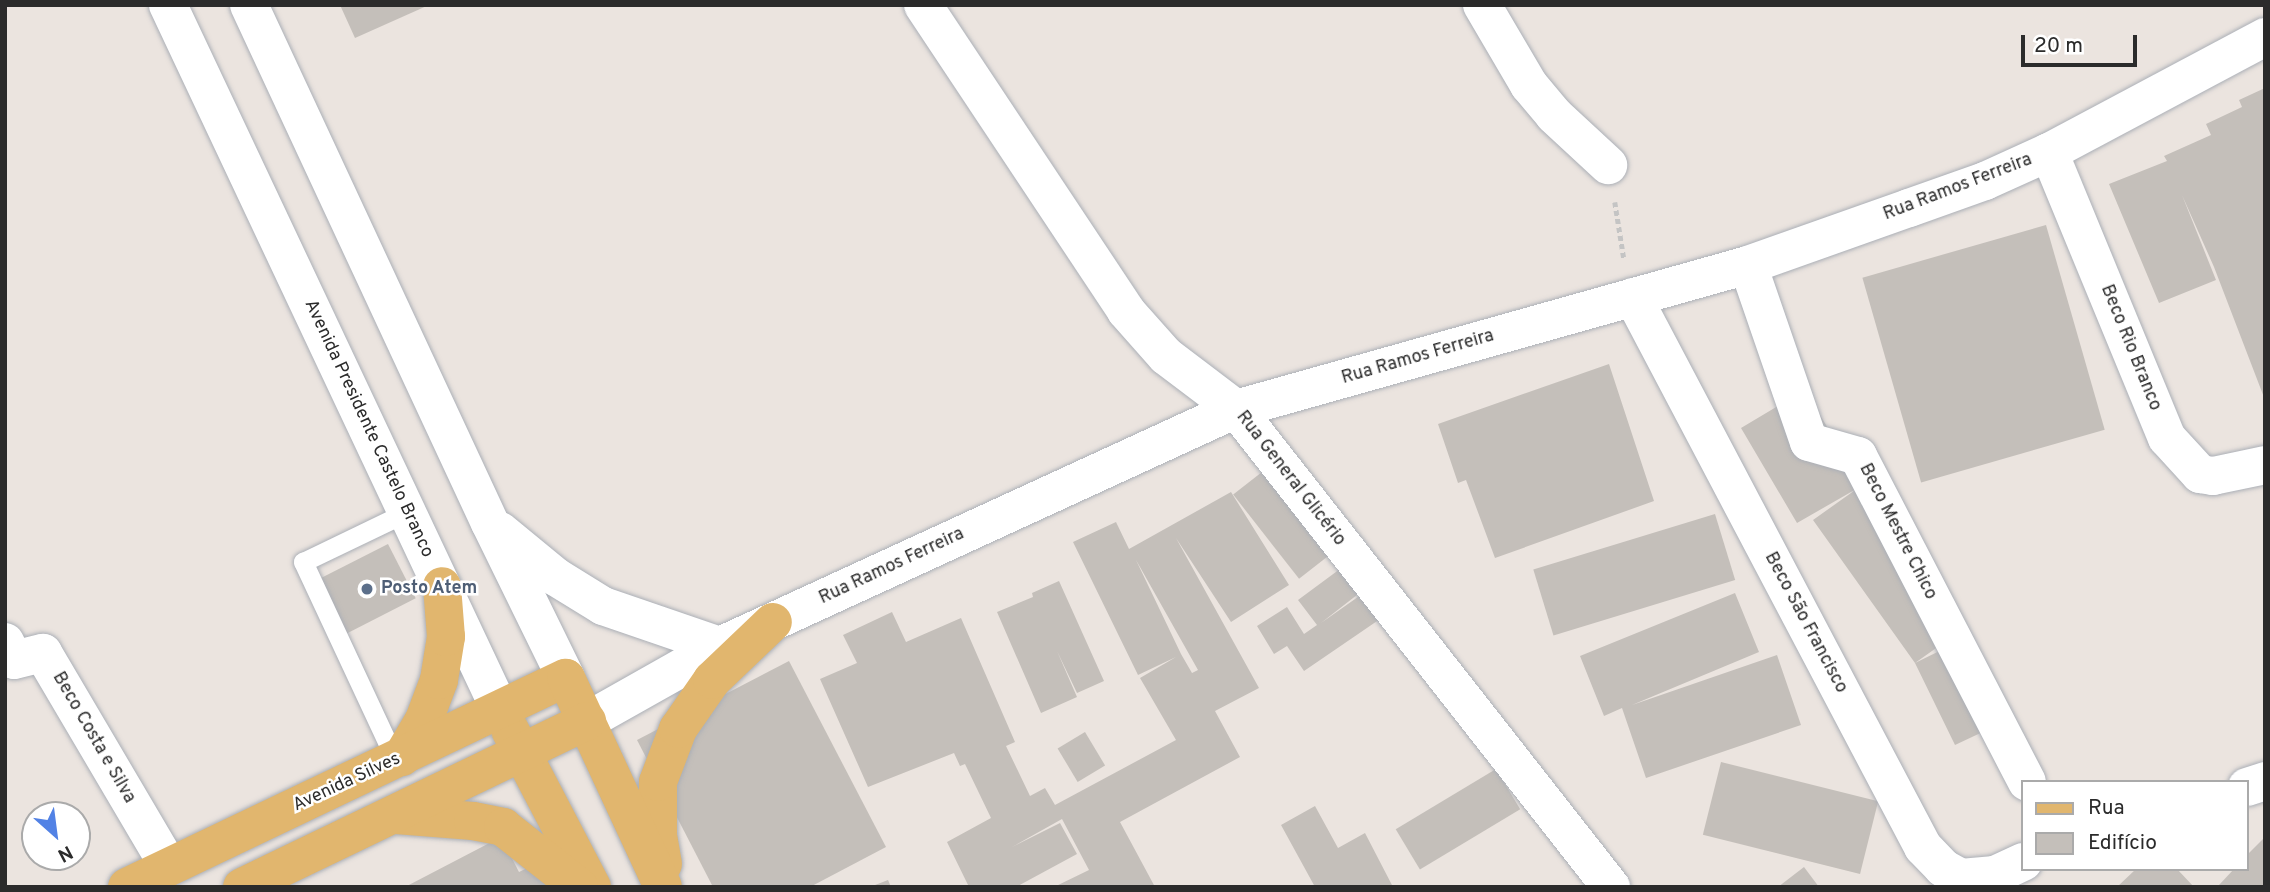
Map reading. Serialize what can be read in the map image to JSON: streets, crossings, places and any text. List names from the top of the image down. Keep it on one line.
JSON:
{"streets":{"main road":["Rua Ramos Ferreira","Beco Rio Branco","Avenida Presidente Castelo Branco","Rua General Glicério","Beco Mestre Chico","Beco São Francisco","Beco Costa e Silva","Avenida Silves"]},"crossings":[["Rua Ramos Ferreira","Beco Rio Branco"],["Rua Ramos Ferreira","Rua General Glicério"],["Rua Ramos Ferreira","Beco Mestre Chico"],["Rua Ramos Ferreira","Beco São Francisco"],["Avenida Presidente Castelo Branco","Avenida Silves"],["Beco Costa e Silva","Avenida Silves"]],"places":["Posto Atem"],"legend":["Rua","Edifício"],"scale_bar":"20 m","north":"bottom right"}
